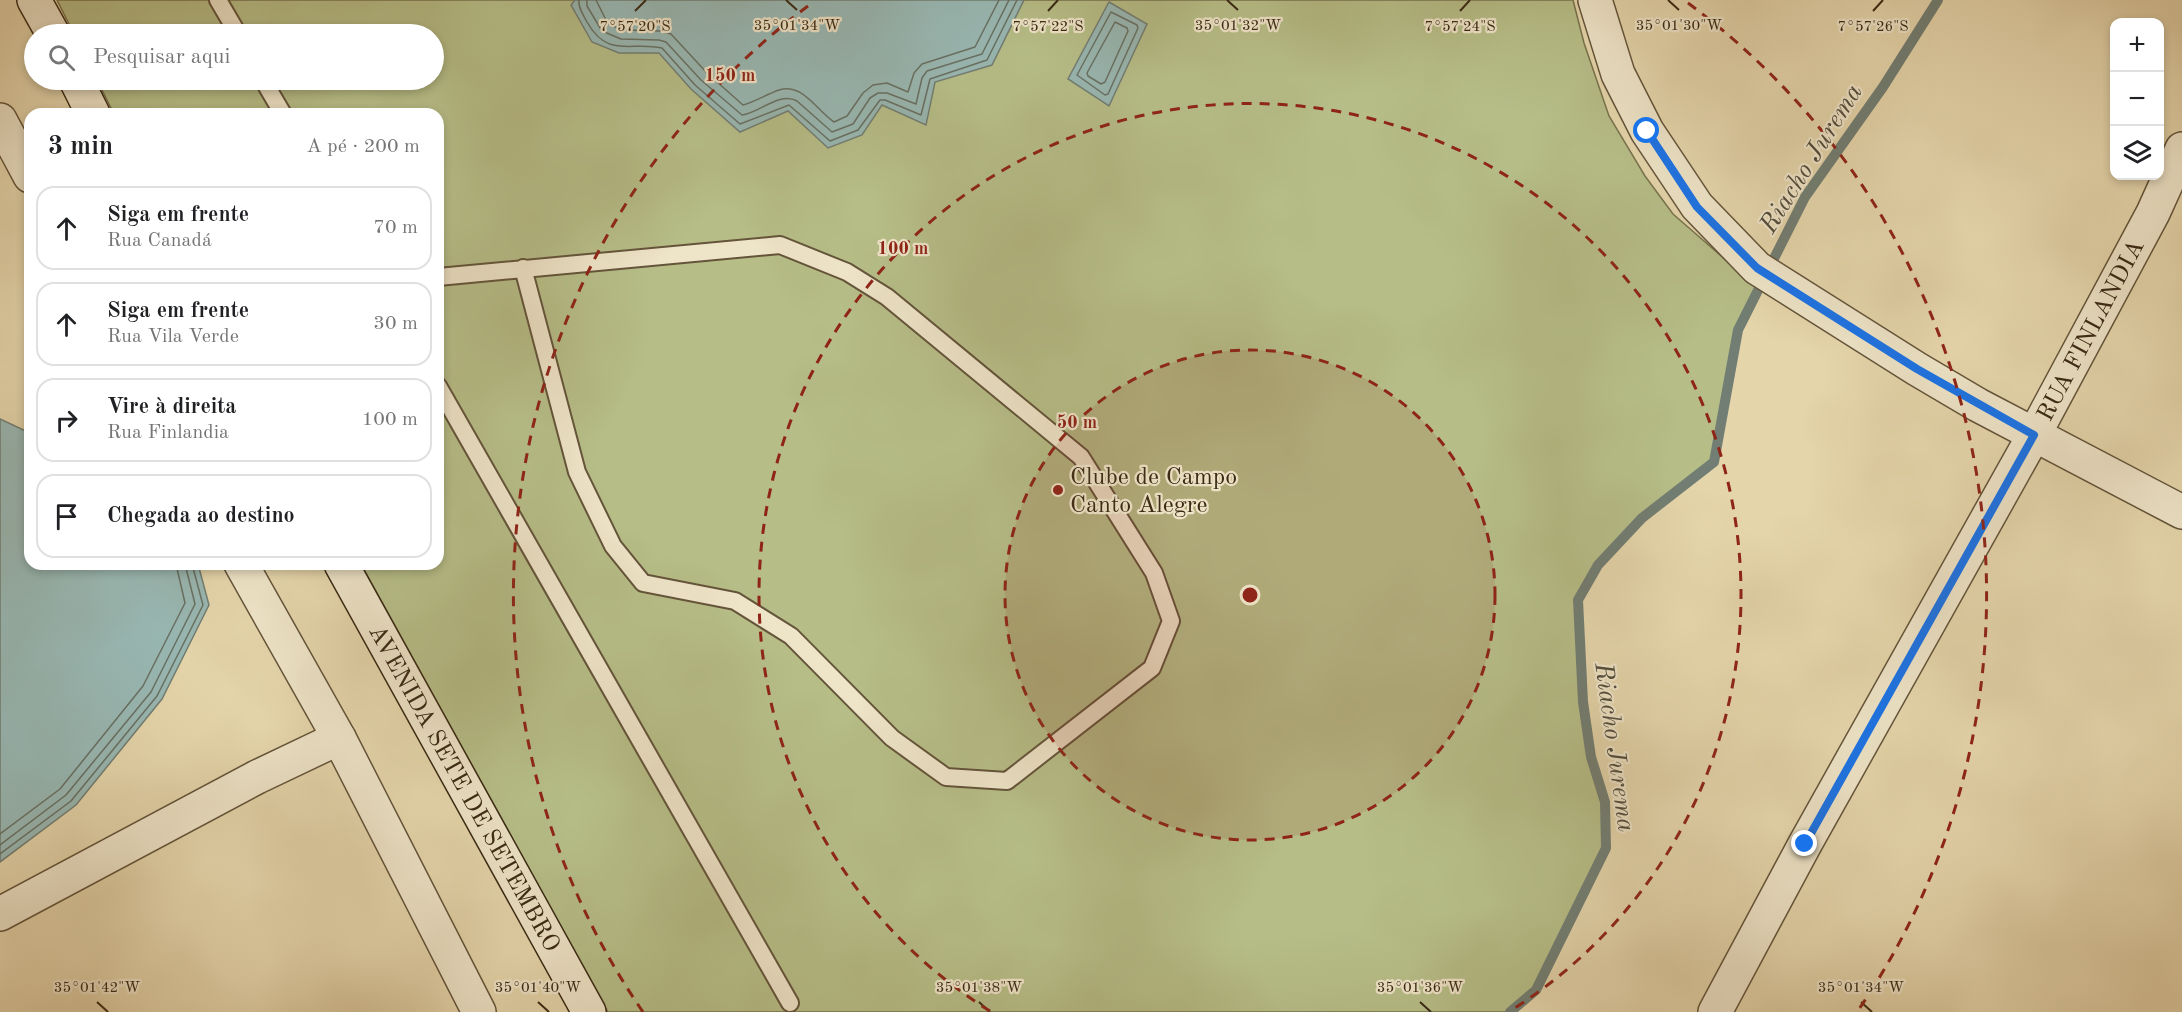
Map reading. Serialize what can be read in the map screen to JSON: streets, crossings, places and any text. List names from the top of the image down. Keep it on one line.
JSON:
{"streets":{"street":["RUA FINLANDIA","AVENIDA SETE DE SETEMBRO"]},"water":["Riacho Jurema"],"places":["Clube de Campo Canto Alegre"],"page":{"map_buttons":["+","−"],"search":"Pesquisar aqui","heading":["3 min","A pé · 200 m"],"list":[["Siga em frente","Rua Canadá","70 m"],["Siga em frente","Rua Vila Verde","30 m"],["Vire à direita","Rua Finlandia","100 m"],"Chegada ao destino"]},"coordinates":["35°01'34\"W","35°01'32\"W","35°01'30\"W","7°57'20\"S","7°57'22\"S","7°57'24\"S","7°57'26\"S","35°01'42\"W","35°01'40\"W","35°01'38\"W","35°01'36\"W"],"rings":["150 m","100 m","50 m"]}
